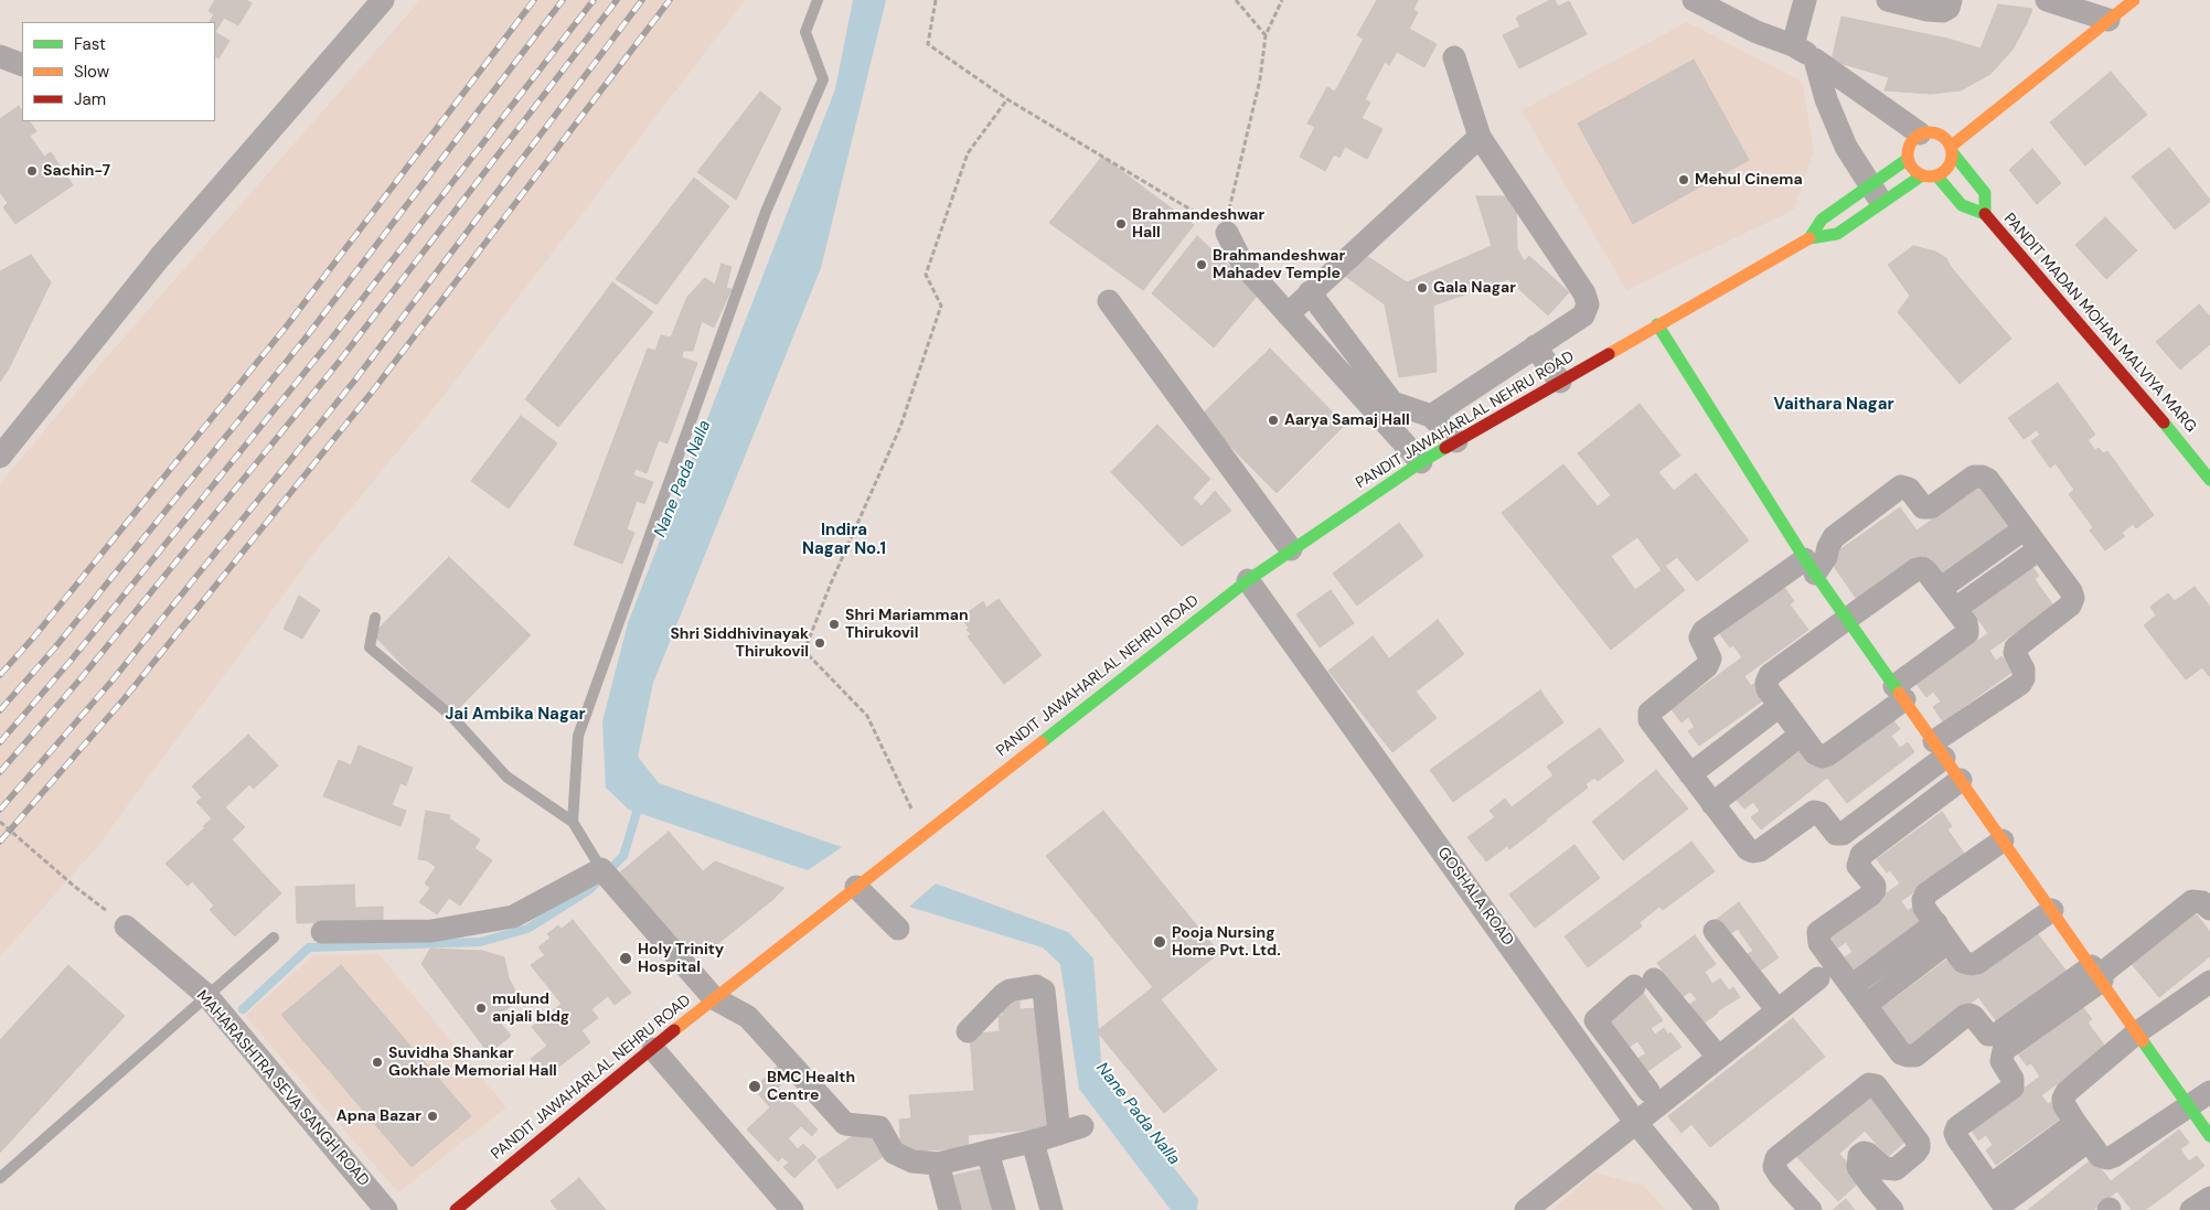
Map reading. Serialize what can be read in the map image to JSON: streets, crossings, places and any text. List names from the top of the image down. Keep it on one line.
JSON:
{"streets":{"street":["PANDIT MADAN MOHAN MALVIYA MARG","PANDIT JAWAHARLAL NEHRU ROAD","GOSHALA ROAD","MAHARASHTRA SEVA SANGH ROAD"]},"crossings":[["PANDIT JAWAHARLAL NEHRU ROAD","GOSHALA ROAD"]],"districts":["Vaithara Nagar","Indira Nagar No.1","Jai Ambika Nagar"],"water":["Nane Pada Nalla"],"places":["Sachin-7","Mehul Cinema","Brahmandeshwar Hall","Brahmandeshwar Mahadev Temple","Gala Nagar","Aarya Samaj Hall","Shri Mariamman Thirukovil","Shri Siddhivinayak Thirukovil","Pooja Nursing Home Pvt. Ltd.","Holy Trinity Hospital","mulund anjali bldg","Suvidha Shankar Gokhale Memorial Hall","BMC Health Centre","Apna Bazar"],"legend":["Fast","Slow","Jam"]}
